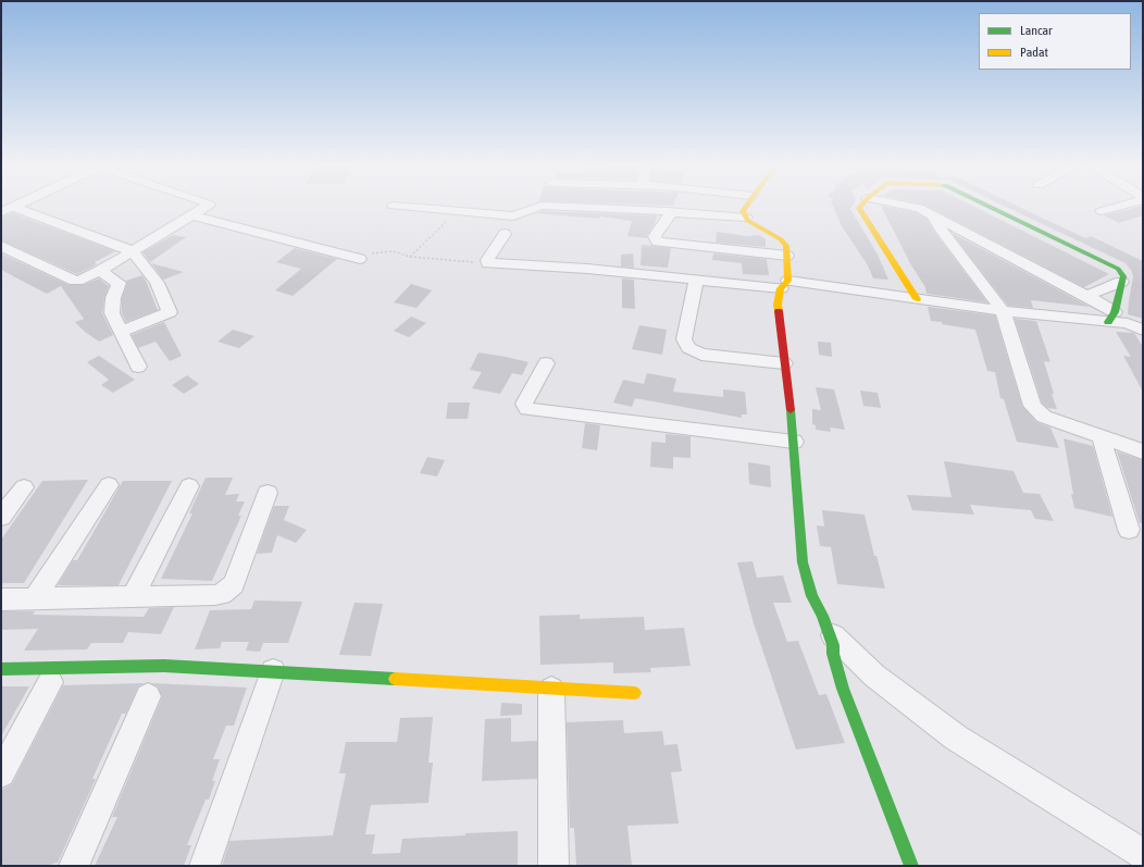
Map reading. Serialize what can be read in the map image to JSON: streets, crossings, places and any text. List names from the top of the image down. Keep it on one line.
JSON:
{"legend":["Lancar","Padat"]}
